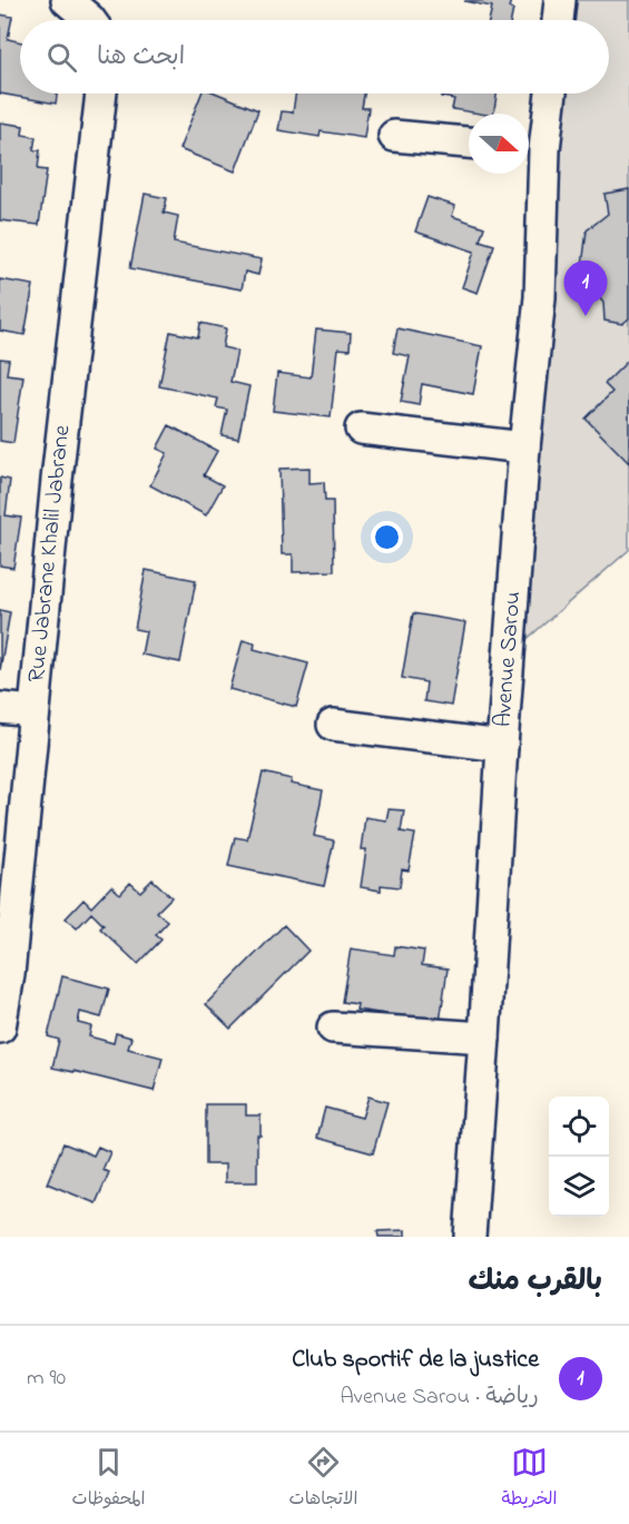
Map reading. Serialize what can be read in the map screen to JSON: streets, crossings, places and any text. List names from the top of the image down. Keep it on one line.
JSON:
{"streets":{"street":["Rue Jabrane Khalil Jabrane","Avenue Sarou"]},"north":"right","page":{"search":"ابحث هنا","pins":"1","heading":"بالقرب منك","list":[{"mark":"1","name":"Club sportif de la justice","note":"رياضة · Avenue Sarou","value":"90 m"}],"nav":["الخريطة","الاتجاهات","المحفوظات"]}}
